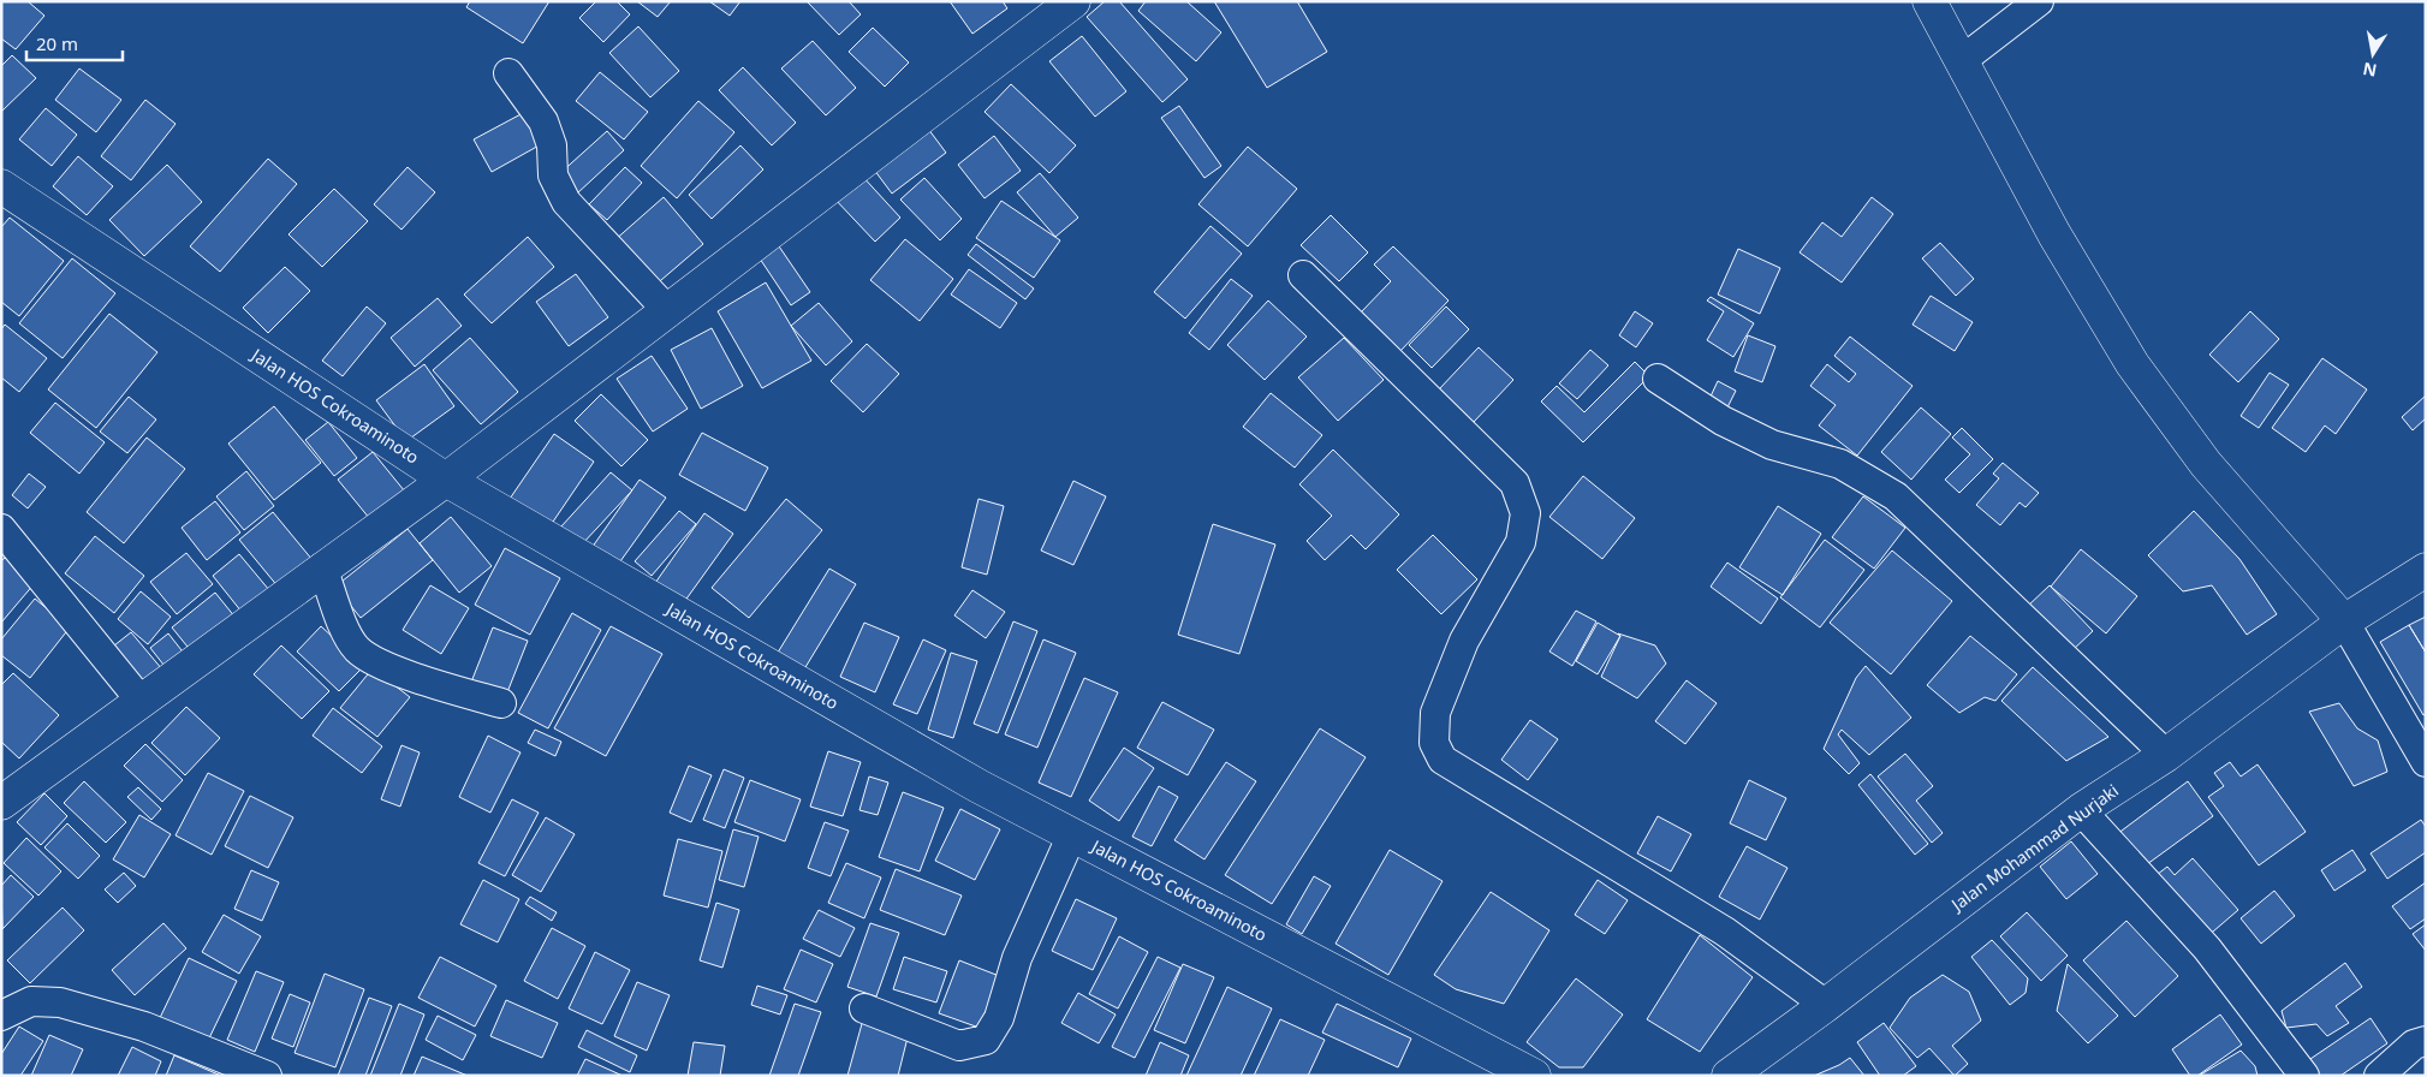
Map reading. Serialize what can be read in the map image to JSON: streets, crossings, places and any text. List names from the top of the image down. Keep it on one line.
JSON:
{"streets":{"street":["Jalan HOS Cokroaminoto","Jalan Mohammad Nurjaki"]},"scale_bar":"20 m","north":"bottom"}
